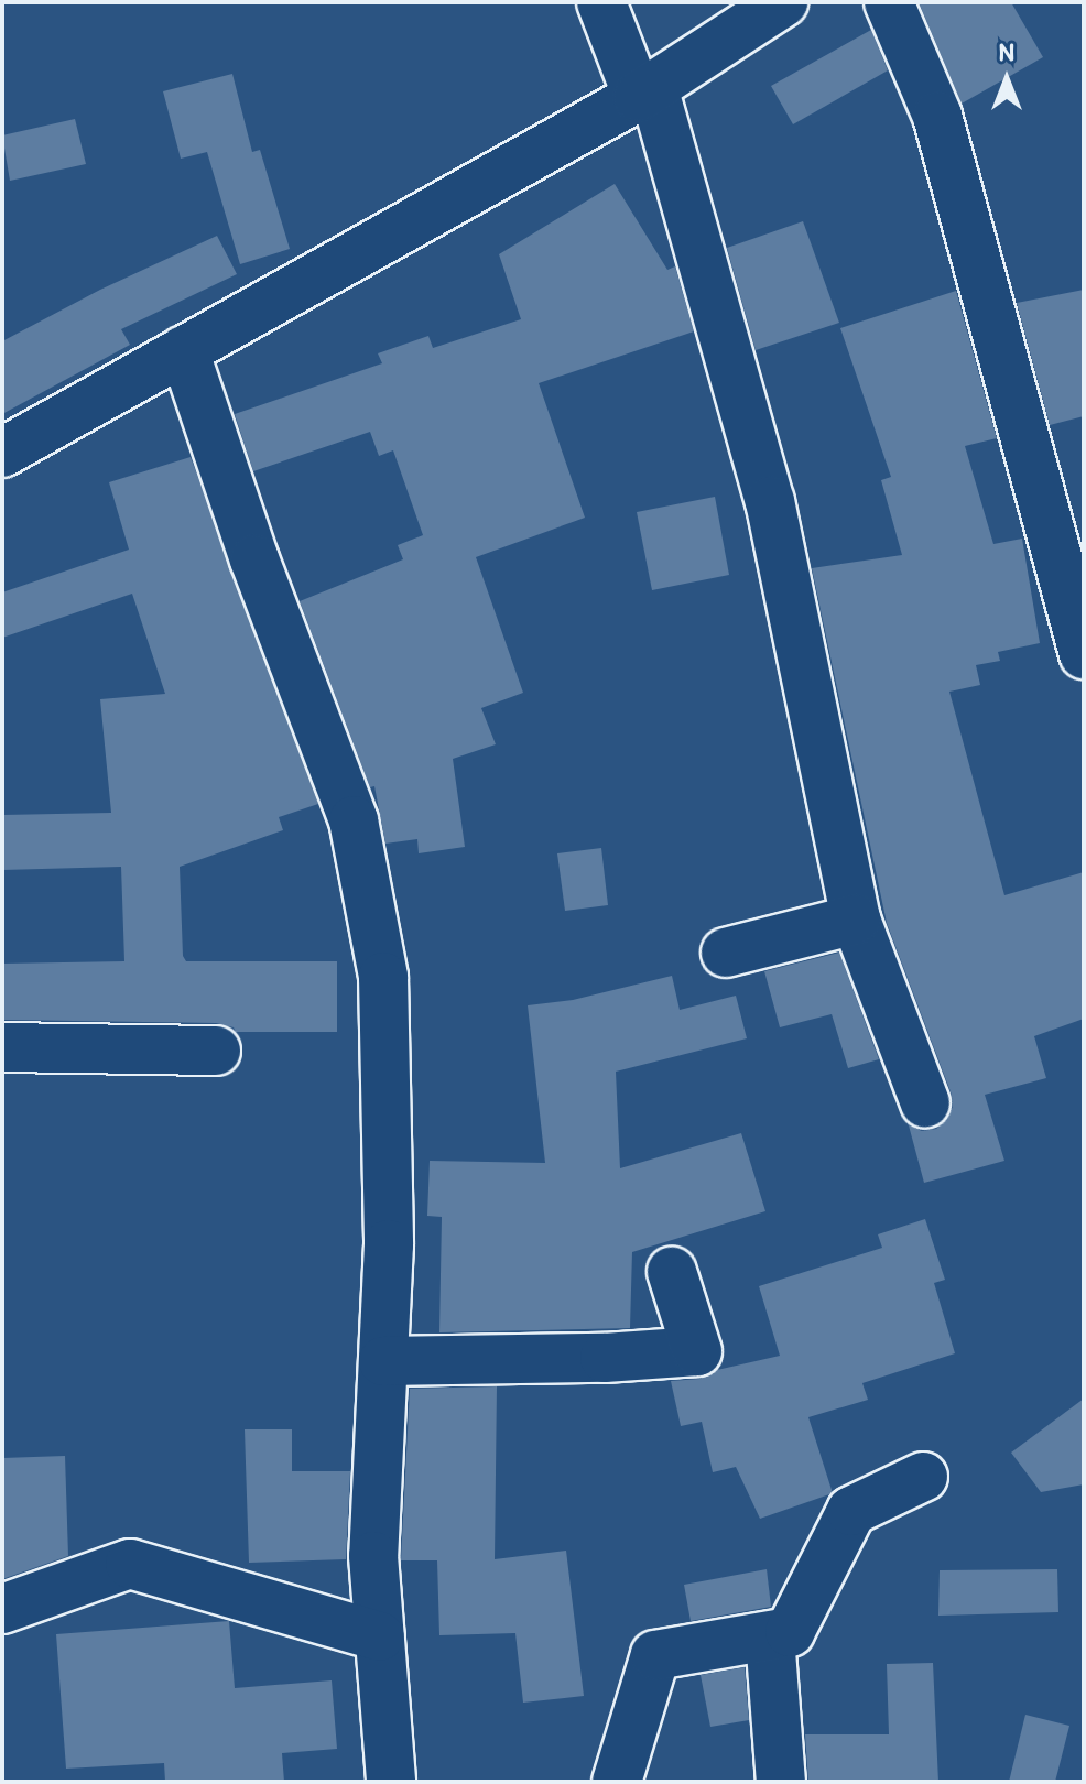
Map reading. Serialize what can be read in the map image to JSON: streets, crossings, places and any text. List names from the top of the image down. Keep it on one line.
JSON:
{"north":"top"}
